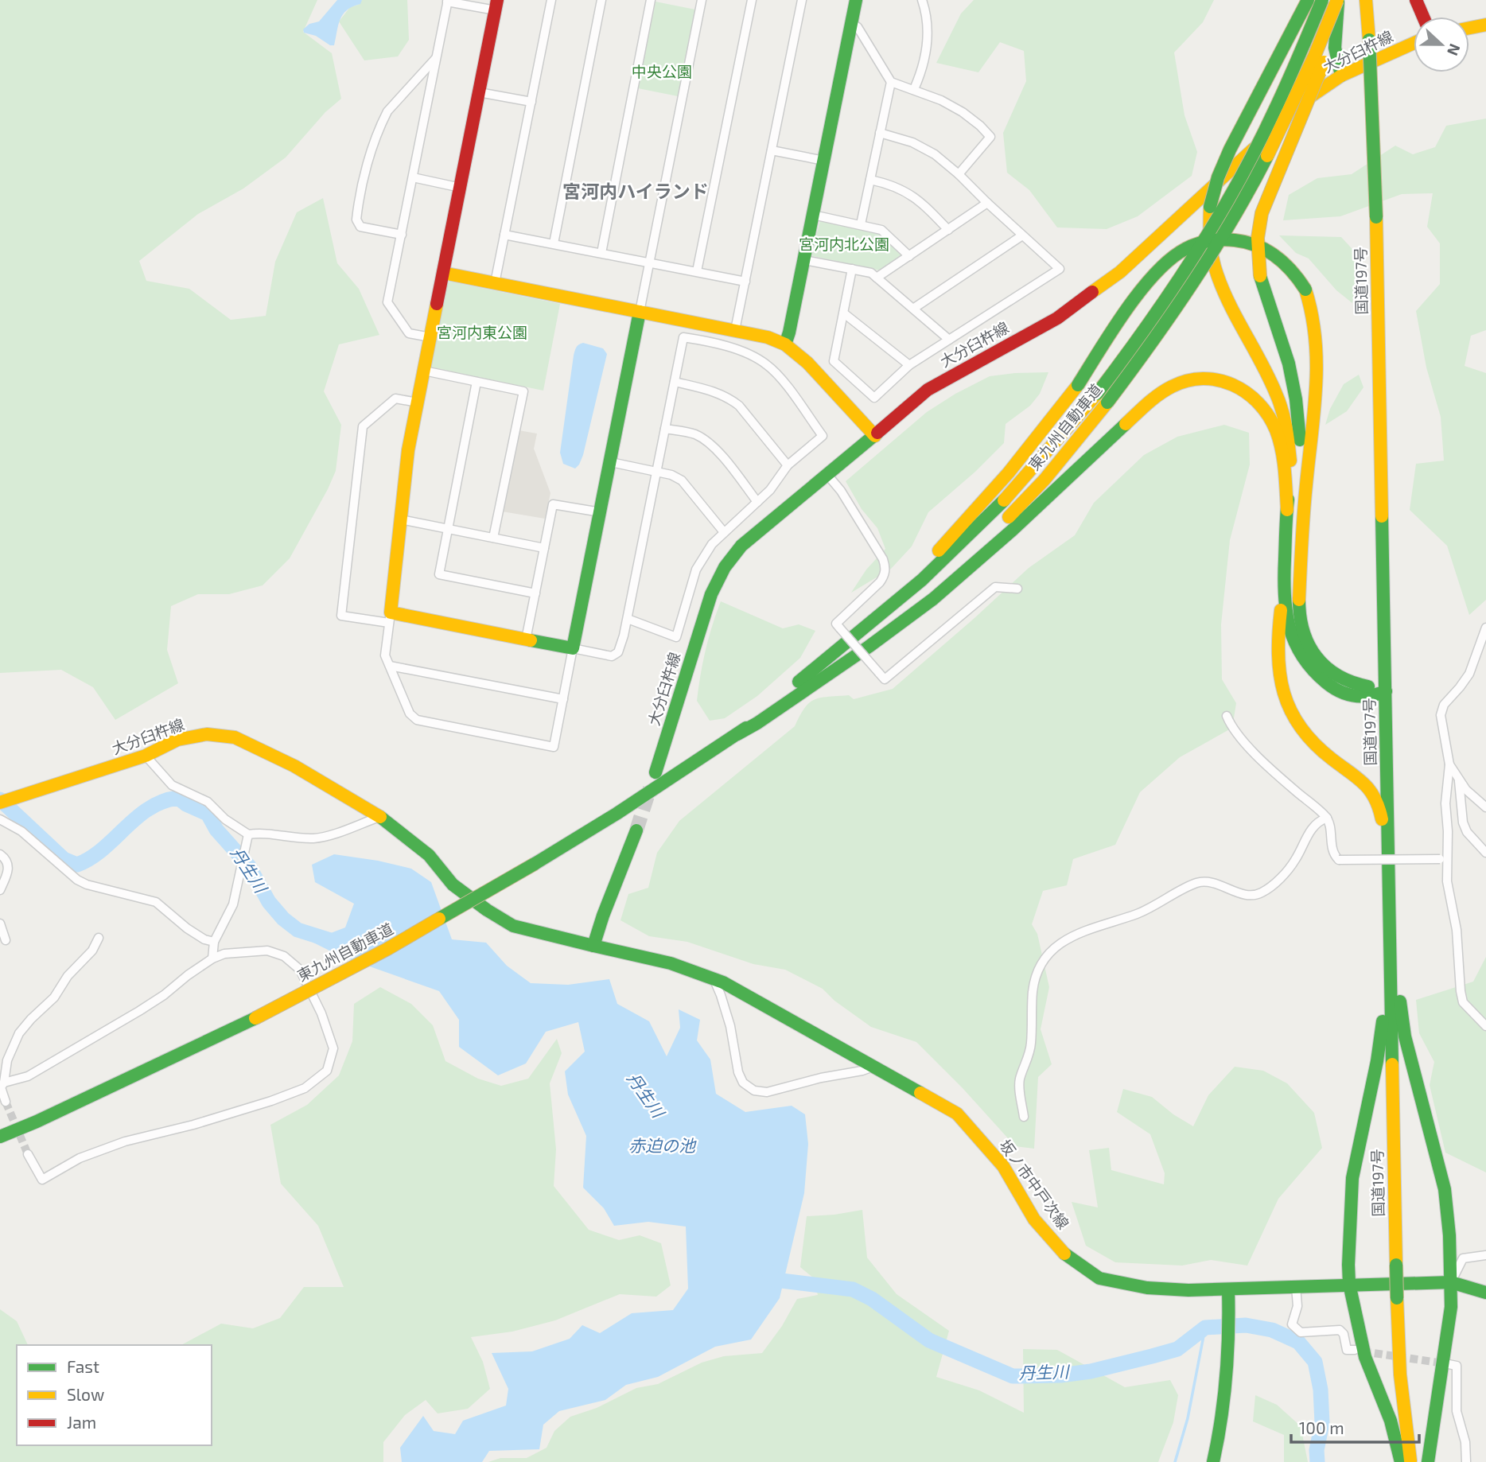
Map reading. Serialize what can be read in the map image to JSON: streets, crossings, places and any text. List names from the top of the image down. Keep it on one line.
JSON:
{"streets":{"main road":["大分臼杵線","国道197号","東九州自動車道","坂ノ市中戸次線"]},"crossings":[["大分臼杵線","坂ノ市中戸次線"]],"districts":["宮河内ハイランド"],"water":["丹生川","赤迫の池"],"parks":["中央公園","宮河内北公園","宮河内東公園"],"legend":["Fast","Slow","Jam"],"scale_bar":"100 m","north":"right"}
